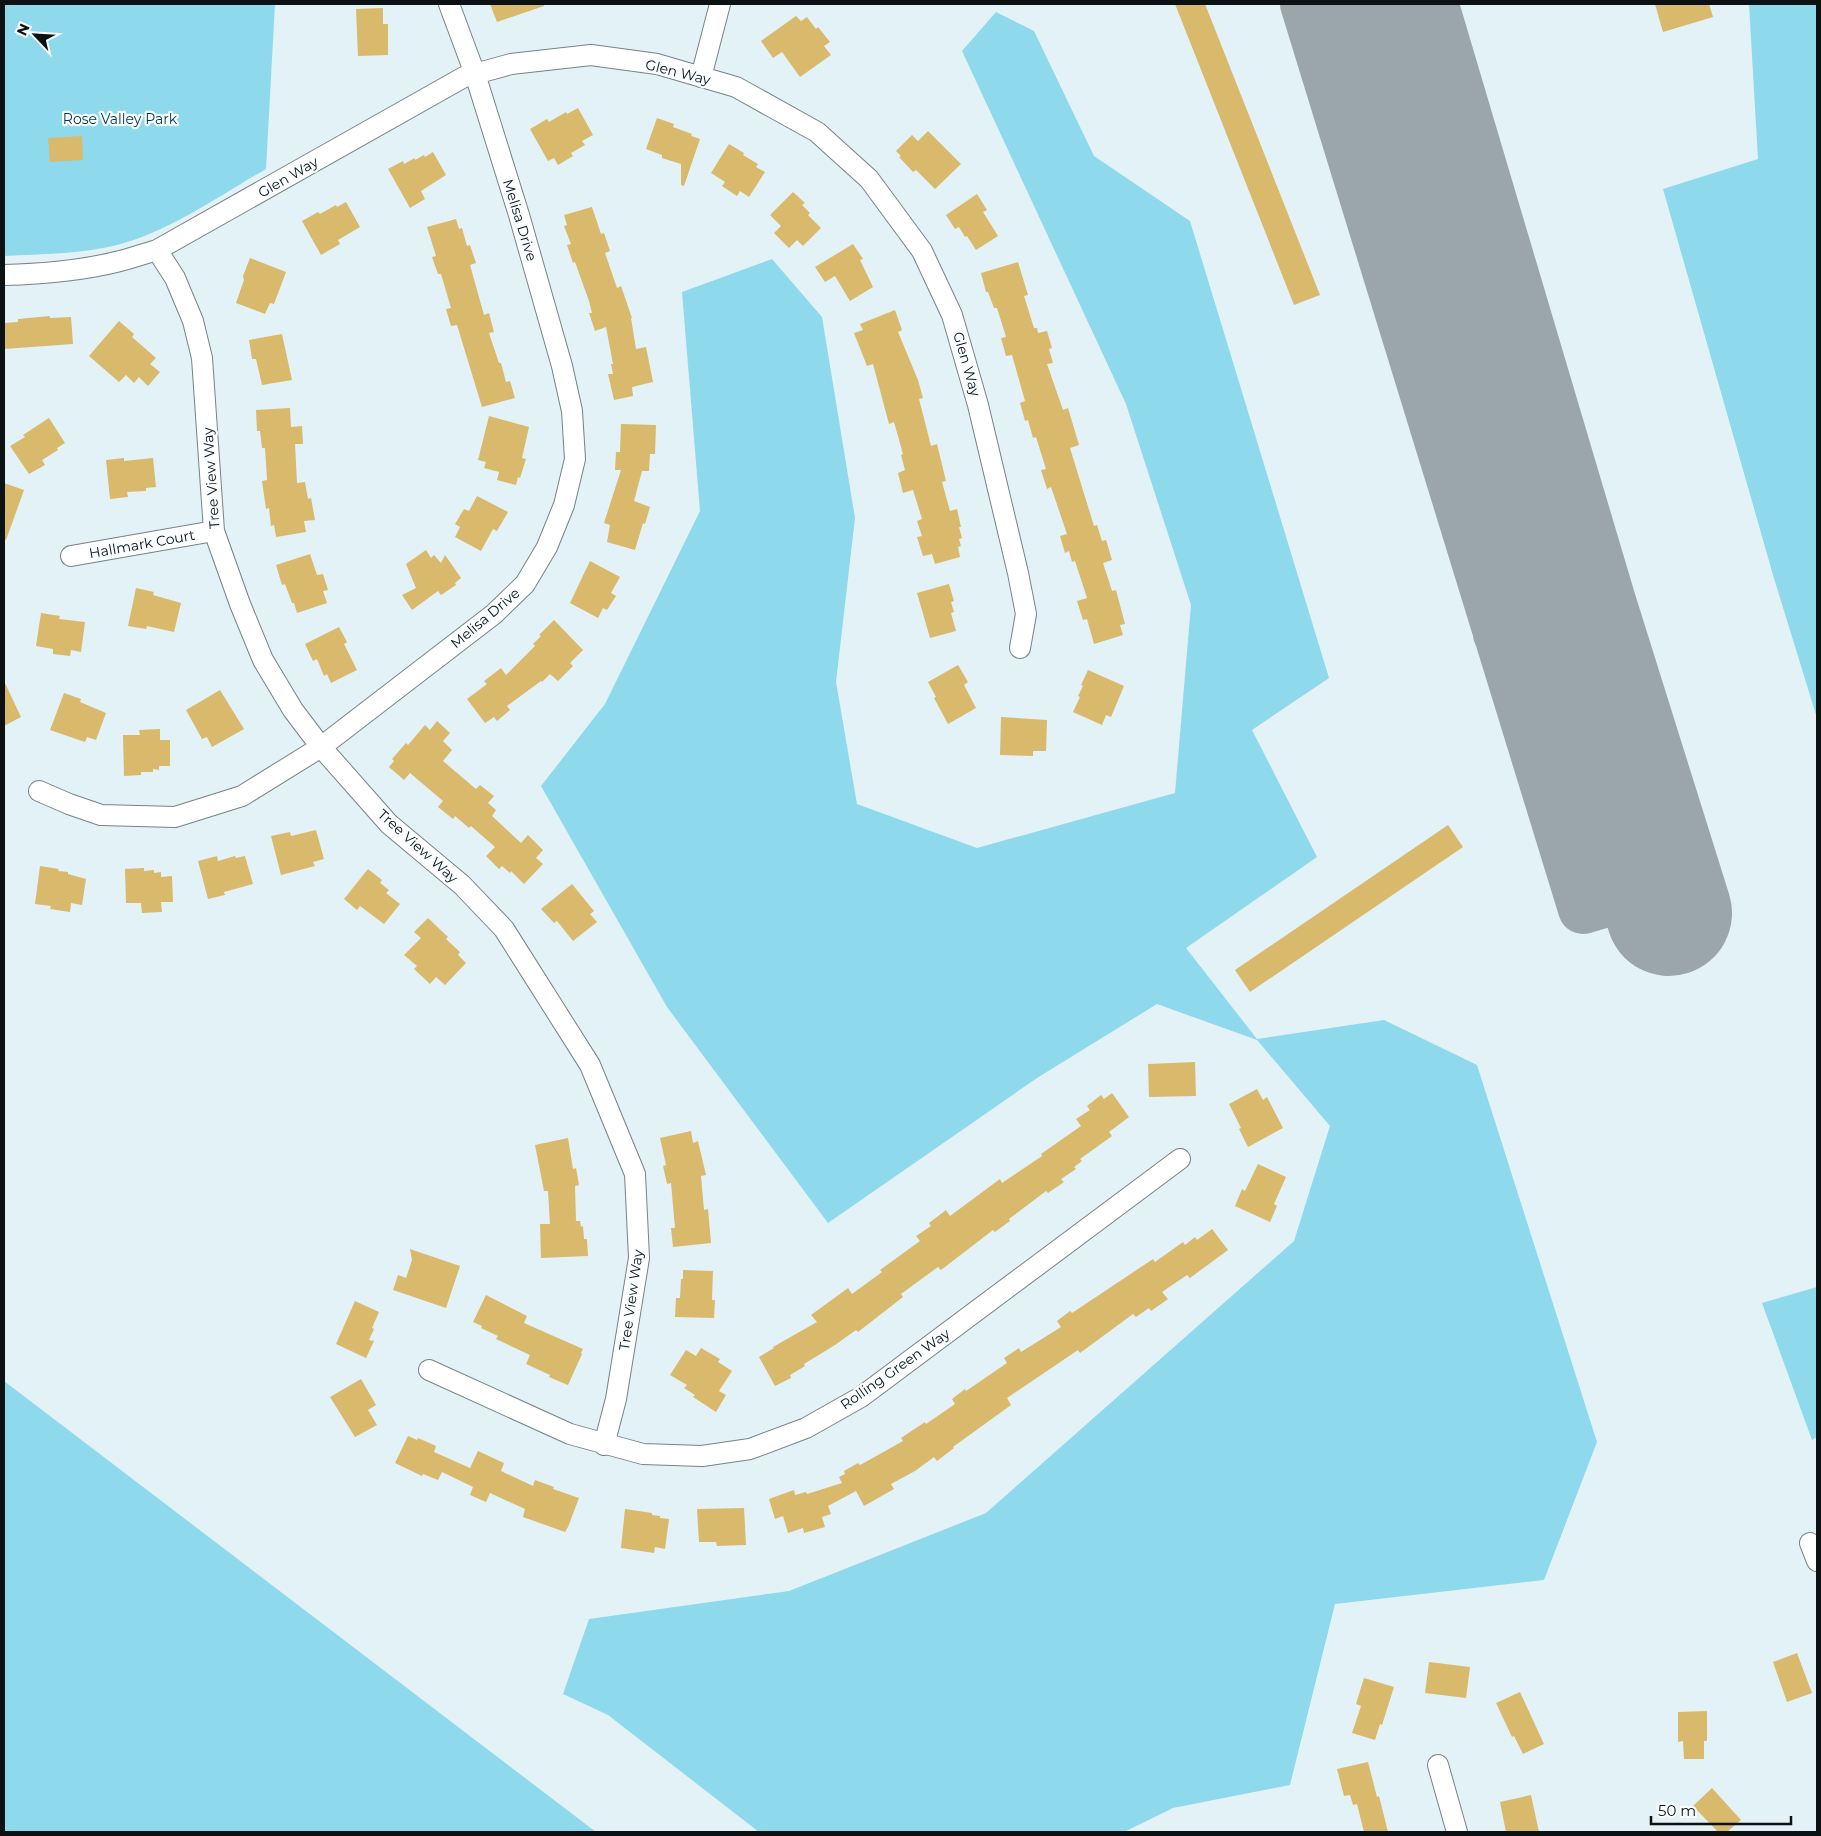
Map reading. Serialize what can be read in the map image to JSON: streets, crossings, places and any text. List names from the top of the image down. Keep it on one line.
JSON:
{"streets":{"street":["Glen Way","Melisa Drive","Tree View Way","Hallmark Court","Rolling Green Way"]},"crossings":[["Glen Way","Melisa Drive"],["Glen Way","Tree View Way"],["Melisa Drive","Tree View Way"],["Tree View Way","Hallmark Court"],["Tree View Way","Rolling Green Way"]],"parks":["Rose Valley Park"],"scale_bar":"50 m","north":"top left"}
